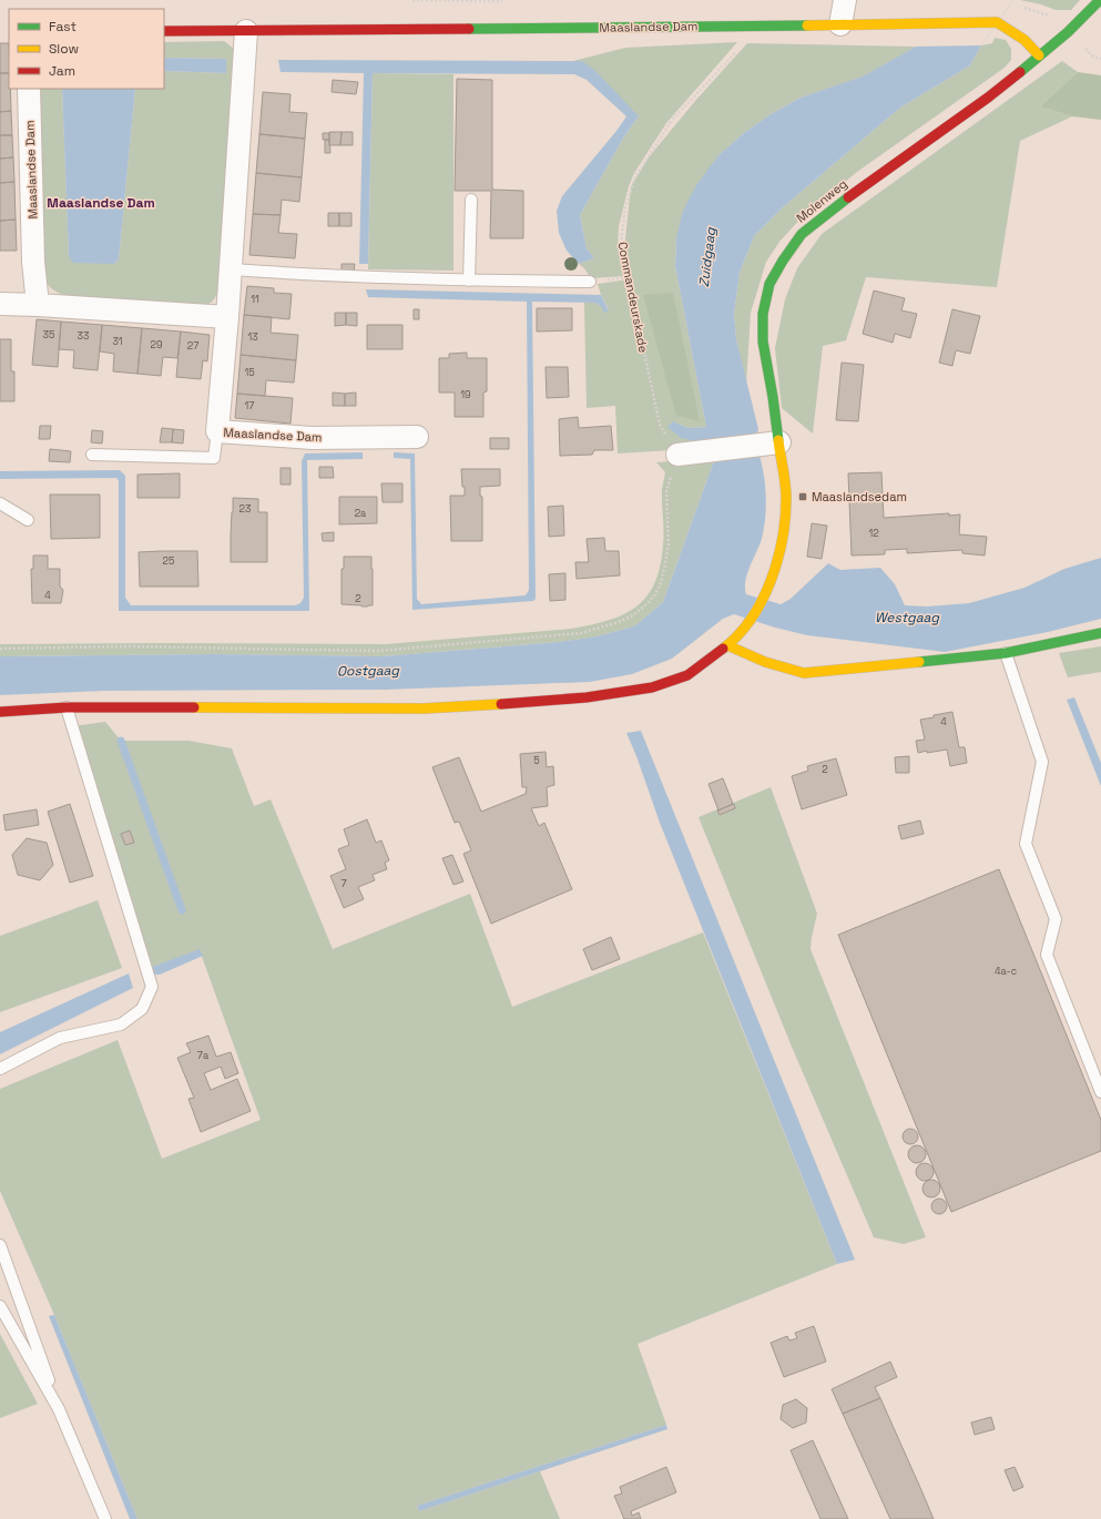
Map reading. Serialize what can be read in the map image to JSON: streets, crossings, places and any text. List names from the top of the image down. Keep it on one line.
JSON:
{"streets":{"main road":["Maaslandse Dam","Molenweg"],"path":["Commandeurskade"]},"crossings":[["Maaslandse Dam","Molenweg"],["Maaslandse Dam","Commandeurskade"]],"districts":["Maaslandse Dam"],"water":["Zuidgaag","Westgaag","Oostgaag"],"places":{"transit":["Maaslandsedam"]},"house_numbers":["11","35","33","13","31","29","27","15","19","17","23","2a","12","25","4","2","4","5","2","7","4a-c","7a"],"legend":["Fast","Slow","Jam"]}
